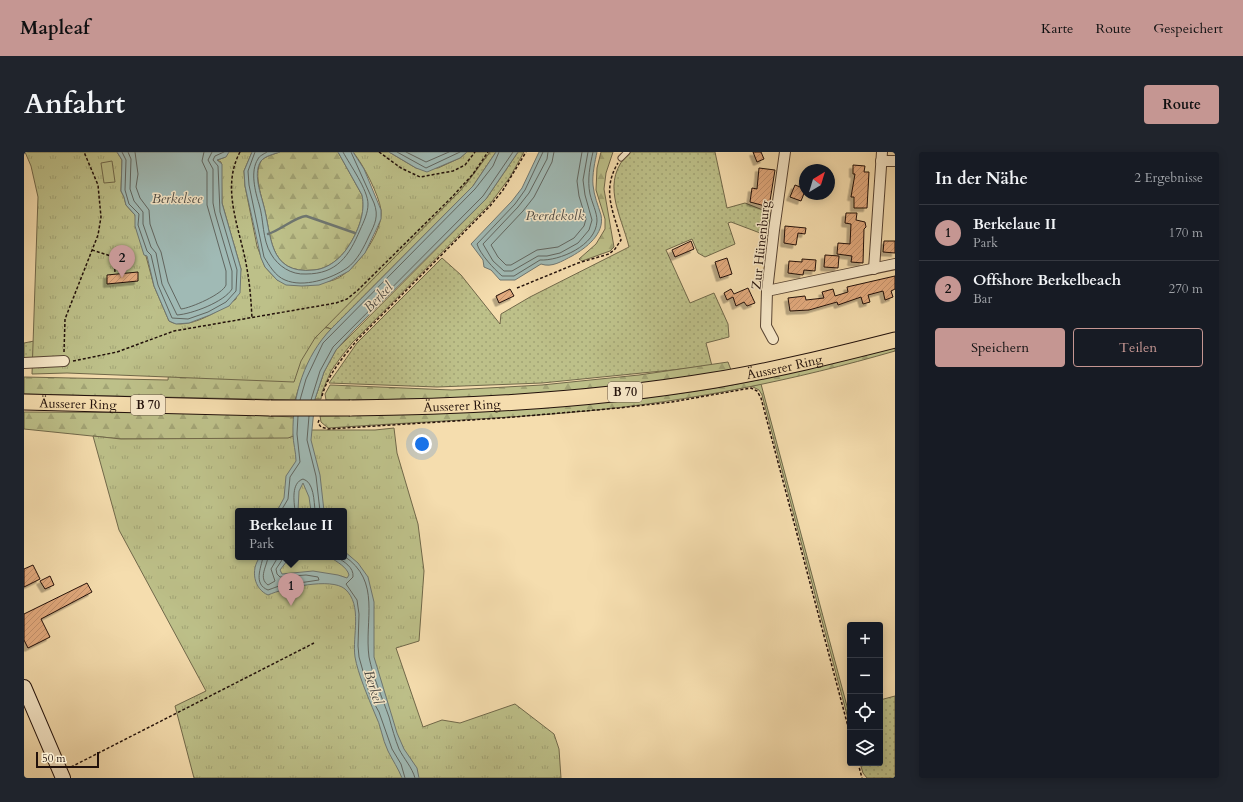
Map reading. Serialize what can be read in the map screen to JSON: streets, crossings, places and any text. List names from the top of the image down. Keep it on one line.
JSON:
{"streets":{"main road":["Äusserer Ring","B 70"],"street":["Zur Hünenburg"]},"water":["Berkelsee","Peerdekolk","Berkel"],"scale_bar":"50 m","north":"top right","page":{"header":"Mapleaf","nav":["Karte","Route","Gespeichert"],"title":"Anfahrt","buttons":["Route",["Speichern","Teilen"]],"heading":["In der Nähe","2 Ergebnisse"],"list":[{"mark":"1","name":"Berkelaue II","note":"Park","value":"170 m"},{"mark":"2","name":"Offshore Berkelbeach","note":"Bar","value":"270 m"}],"pins":["2","1"],"popup":["Berkelaue II","Park"],"map_buttons":["+","−"],"scale":"50 m"}}
